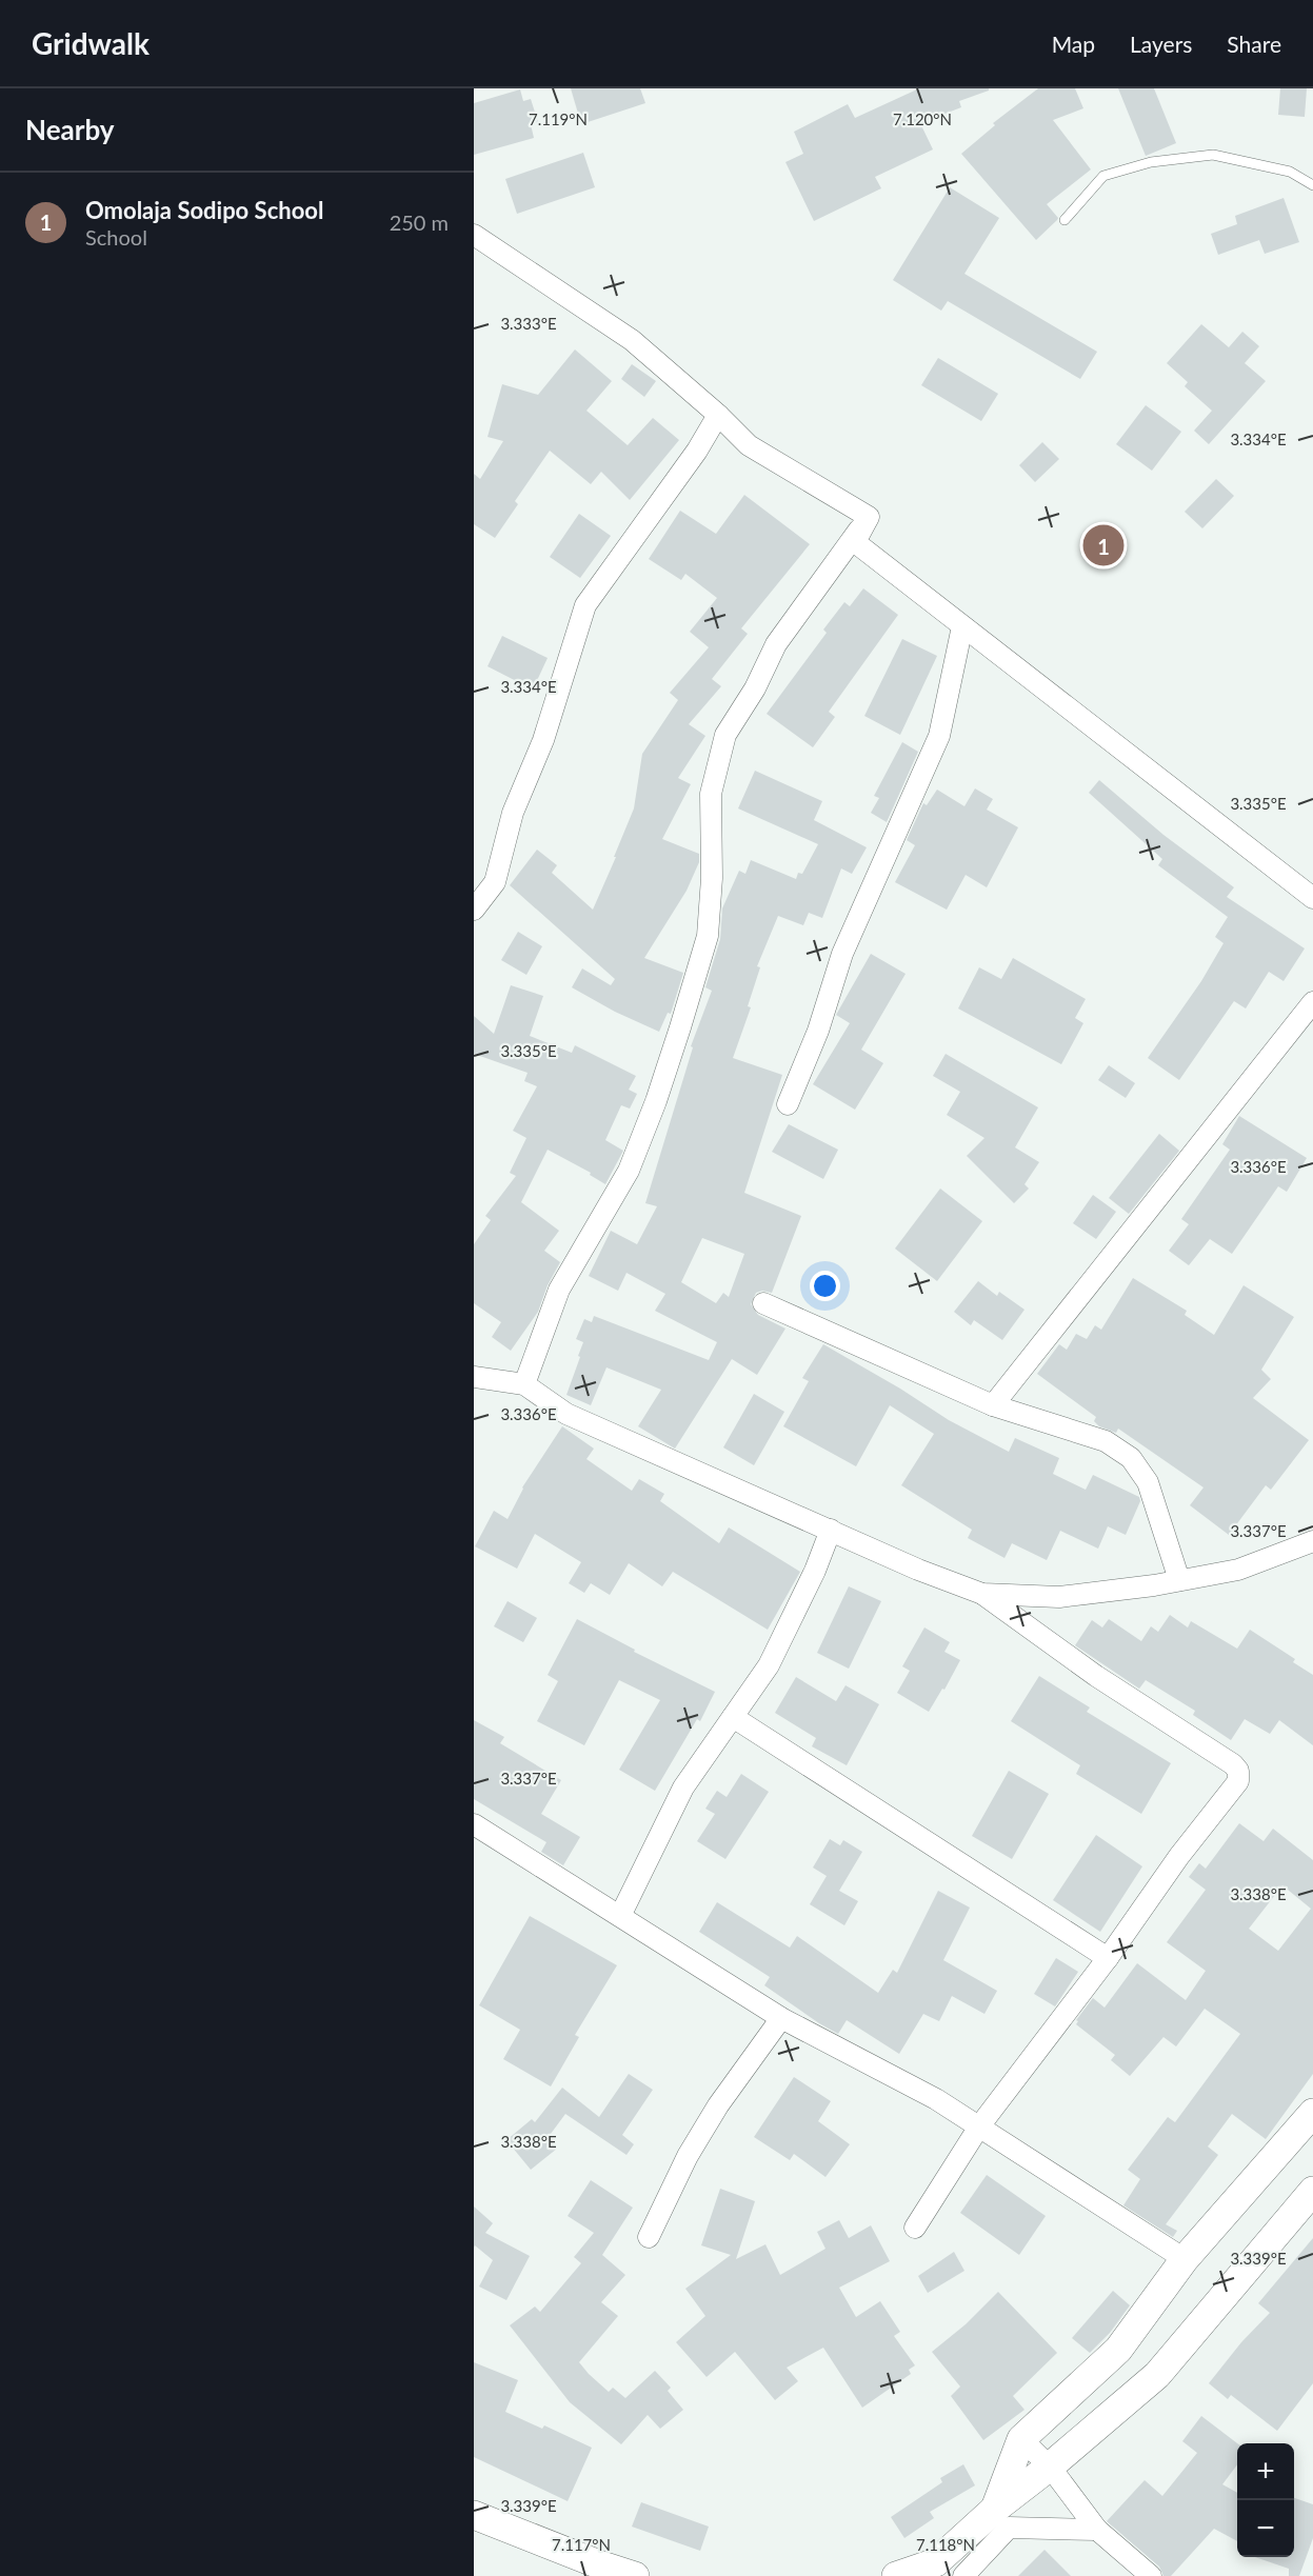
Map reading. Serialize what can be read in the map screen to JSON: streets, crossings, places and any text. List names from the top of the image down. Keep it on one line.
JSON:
{"page":{"header":"Gridwalk","nav":["Map","Layers","Share"],"heading":"Nearby","list":[{"mark":"1","name":"Omolaja Sodipo School","note":"School","value":"250 m"}],"pins":"1","map_buttons":["+","−"]},"coordinates":["7.119°N","7.120°N","3.333°E","3.334°E","3.335°E","3.336°E","3.337°E","3.338°E","3.339°E","7.117°N","7.118°N"]}
